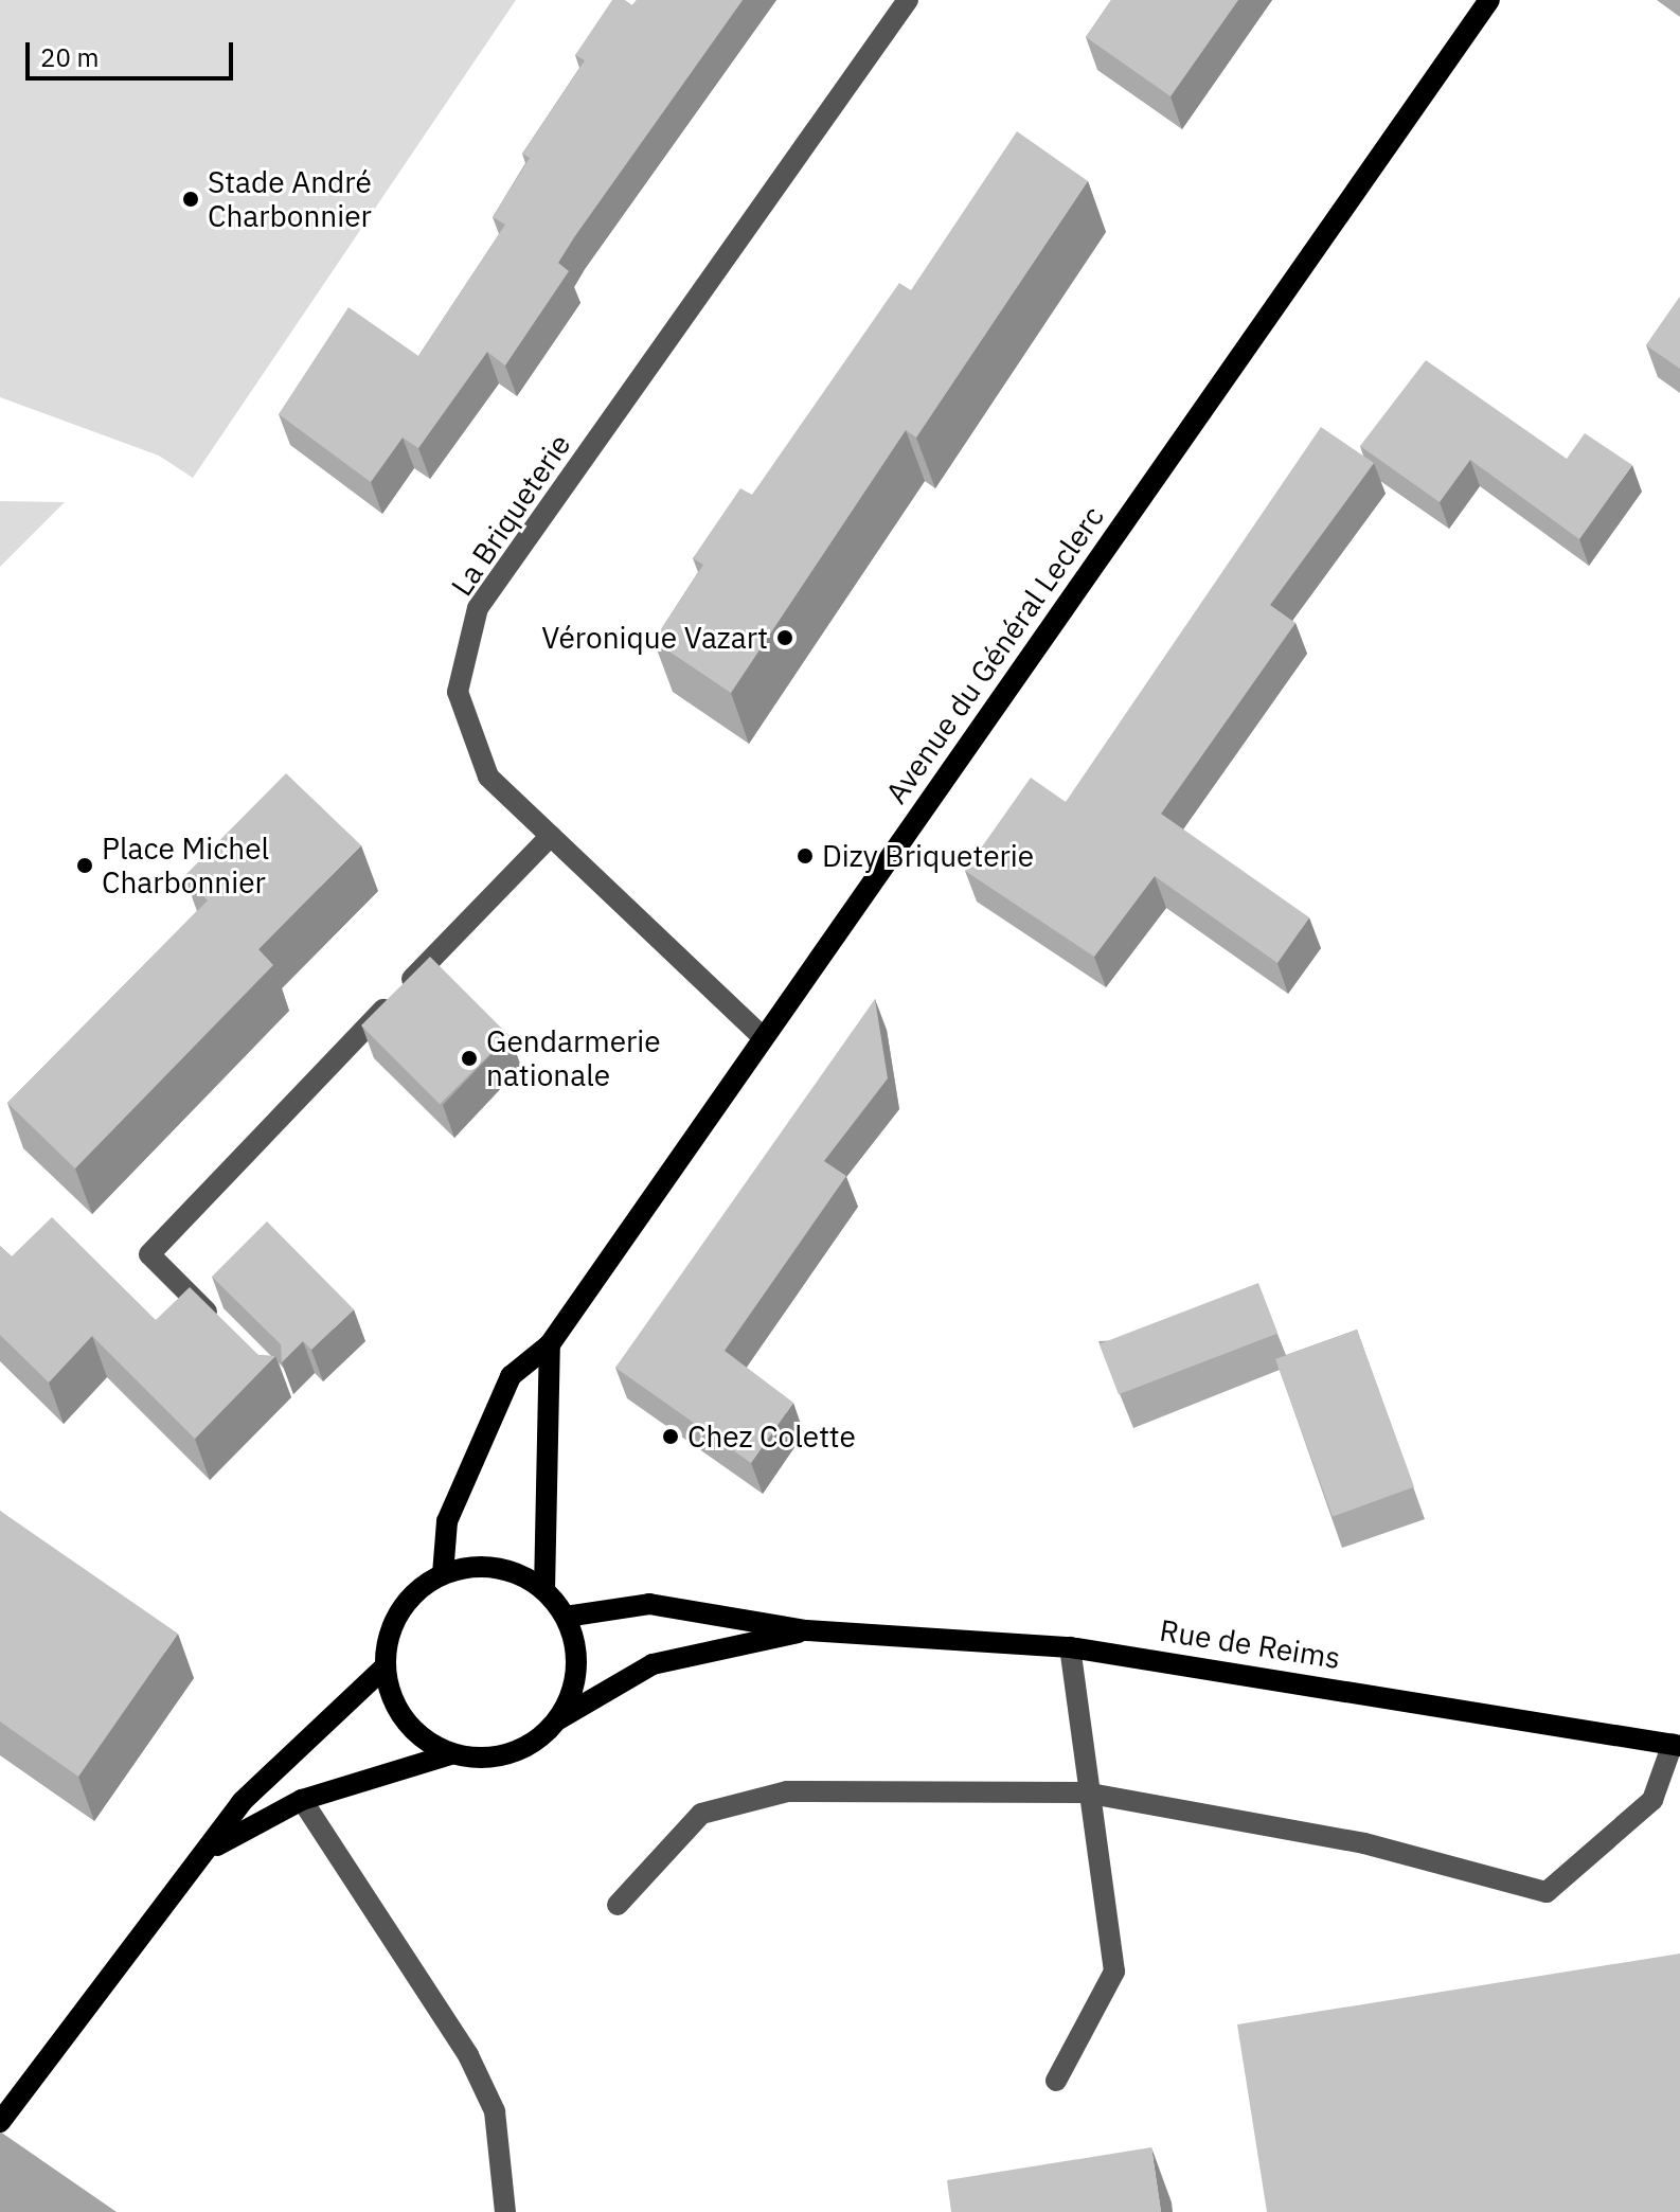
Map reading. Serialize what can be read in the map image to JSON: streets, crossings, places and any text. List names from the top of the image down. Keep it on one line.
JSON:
{"streets":{"main road":["Avenue du Général Leclerc","Rue de Reims"],"street":["La Briqueterie"]},"crossings":[["La Briqueterie","Avenue du Général Leclerc"],["Avenue du Général Leclerc","Rue de Reims"]],"places":["Stade André Charbonnier","Véronique Vazart","Dizy Briqueterie","Place Michel Charbonnier","Gendarmerie nationale","Chez Colette"],"scale_bar":"20 m"}
